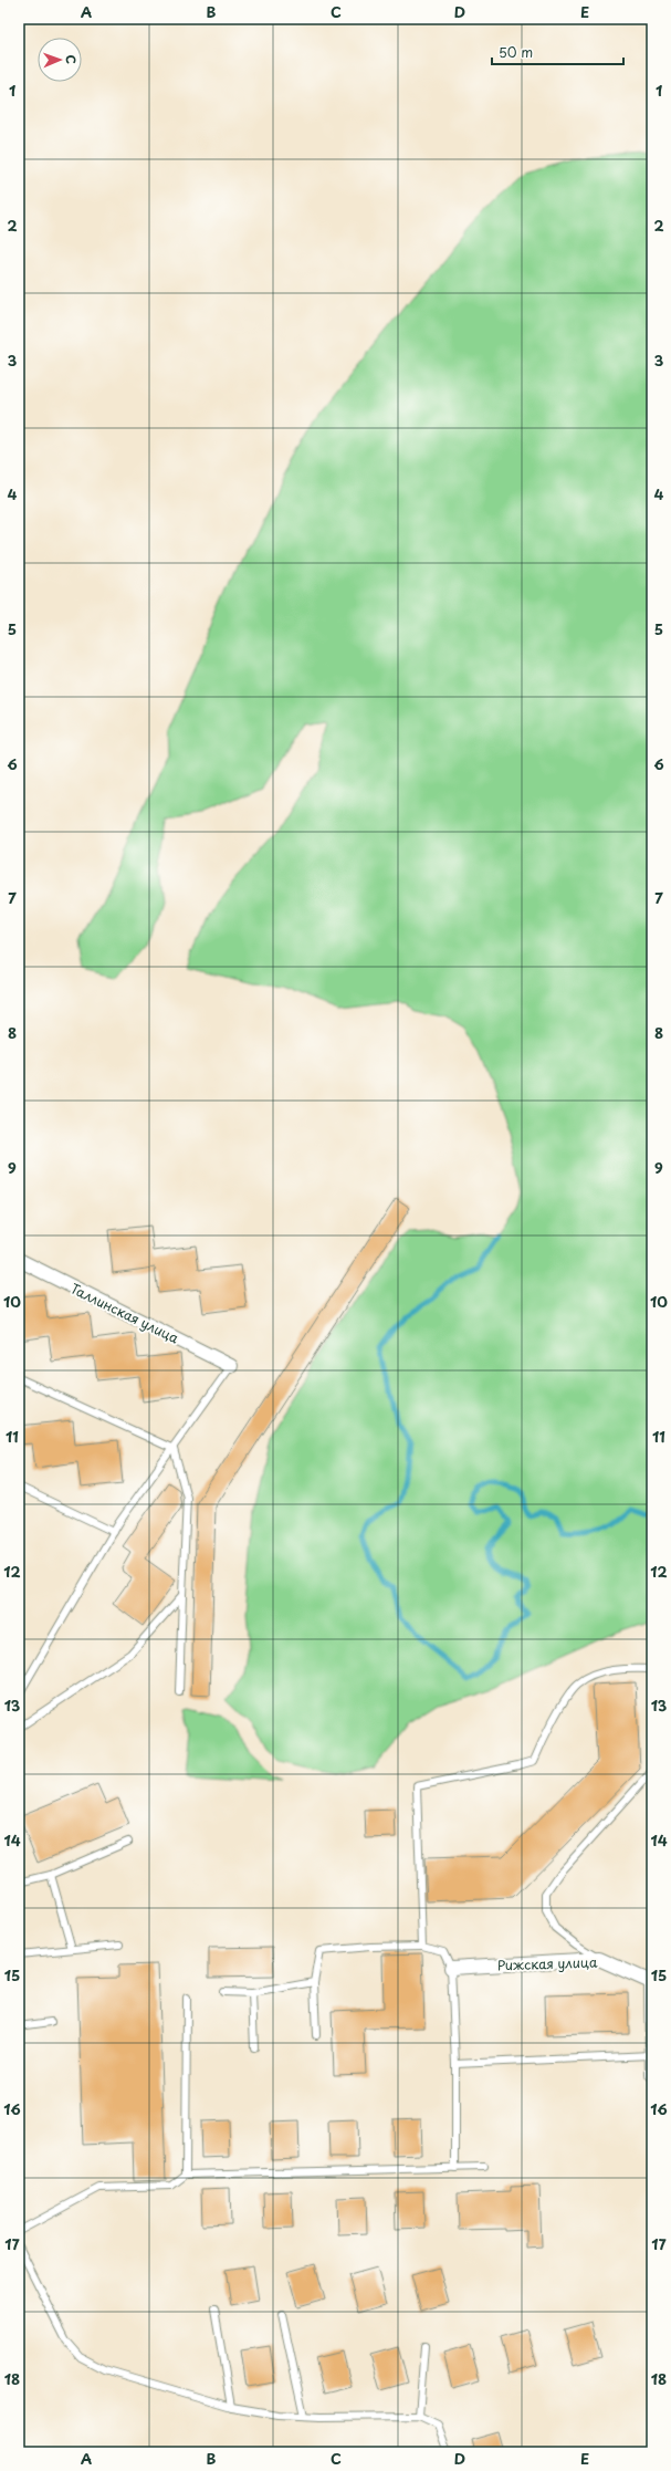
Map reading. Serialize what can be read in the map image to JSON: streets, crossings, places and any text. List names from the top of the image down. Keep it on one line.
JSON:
{"streets":{"street":["Таллинская улица","Рижская улица"]},"scale_bar":"50 m","north":"right","grid":{"columns":["A","B","C","D","E"],"rows":["1","2","3","4","5","6","7","8","9","10","11","12","13","14","15","16","17","18"]}}
